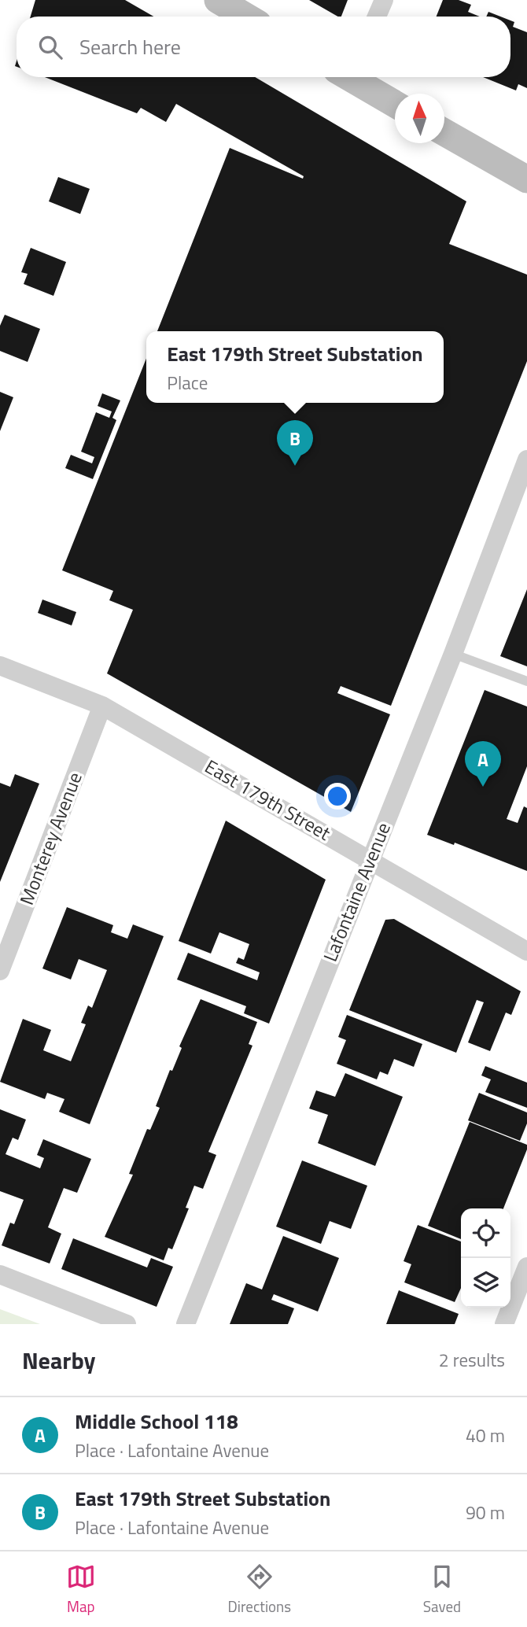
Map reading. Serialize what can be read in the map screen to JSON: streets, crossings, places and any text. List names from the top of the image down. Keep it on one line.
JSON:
{"streets":{"street":["East 179th Street","Monterey Avenue","Lafontaine Avenue"]},"crossings":[["East 179th Street","Monterey Avenue"],["East 179th Street","Lafontaine Avenue"]],"north":"top","page":{"search":"Search here","popup":["East 179th Street Substation","Place"],"pins":["B","A"],"heading":["Nearby","2 results"],"list":[{"mark":"A","name":"Middle School 118","note":"Place · Lafontaine Avenue","value":"40 m"},{"mark":"B","name":"East 179th Street Substation","note":"Place · Lafontaine Avenue","value":"90 m"}],"nav":["Map","Directions","Saved"]}}
